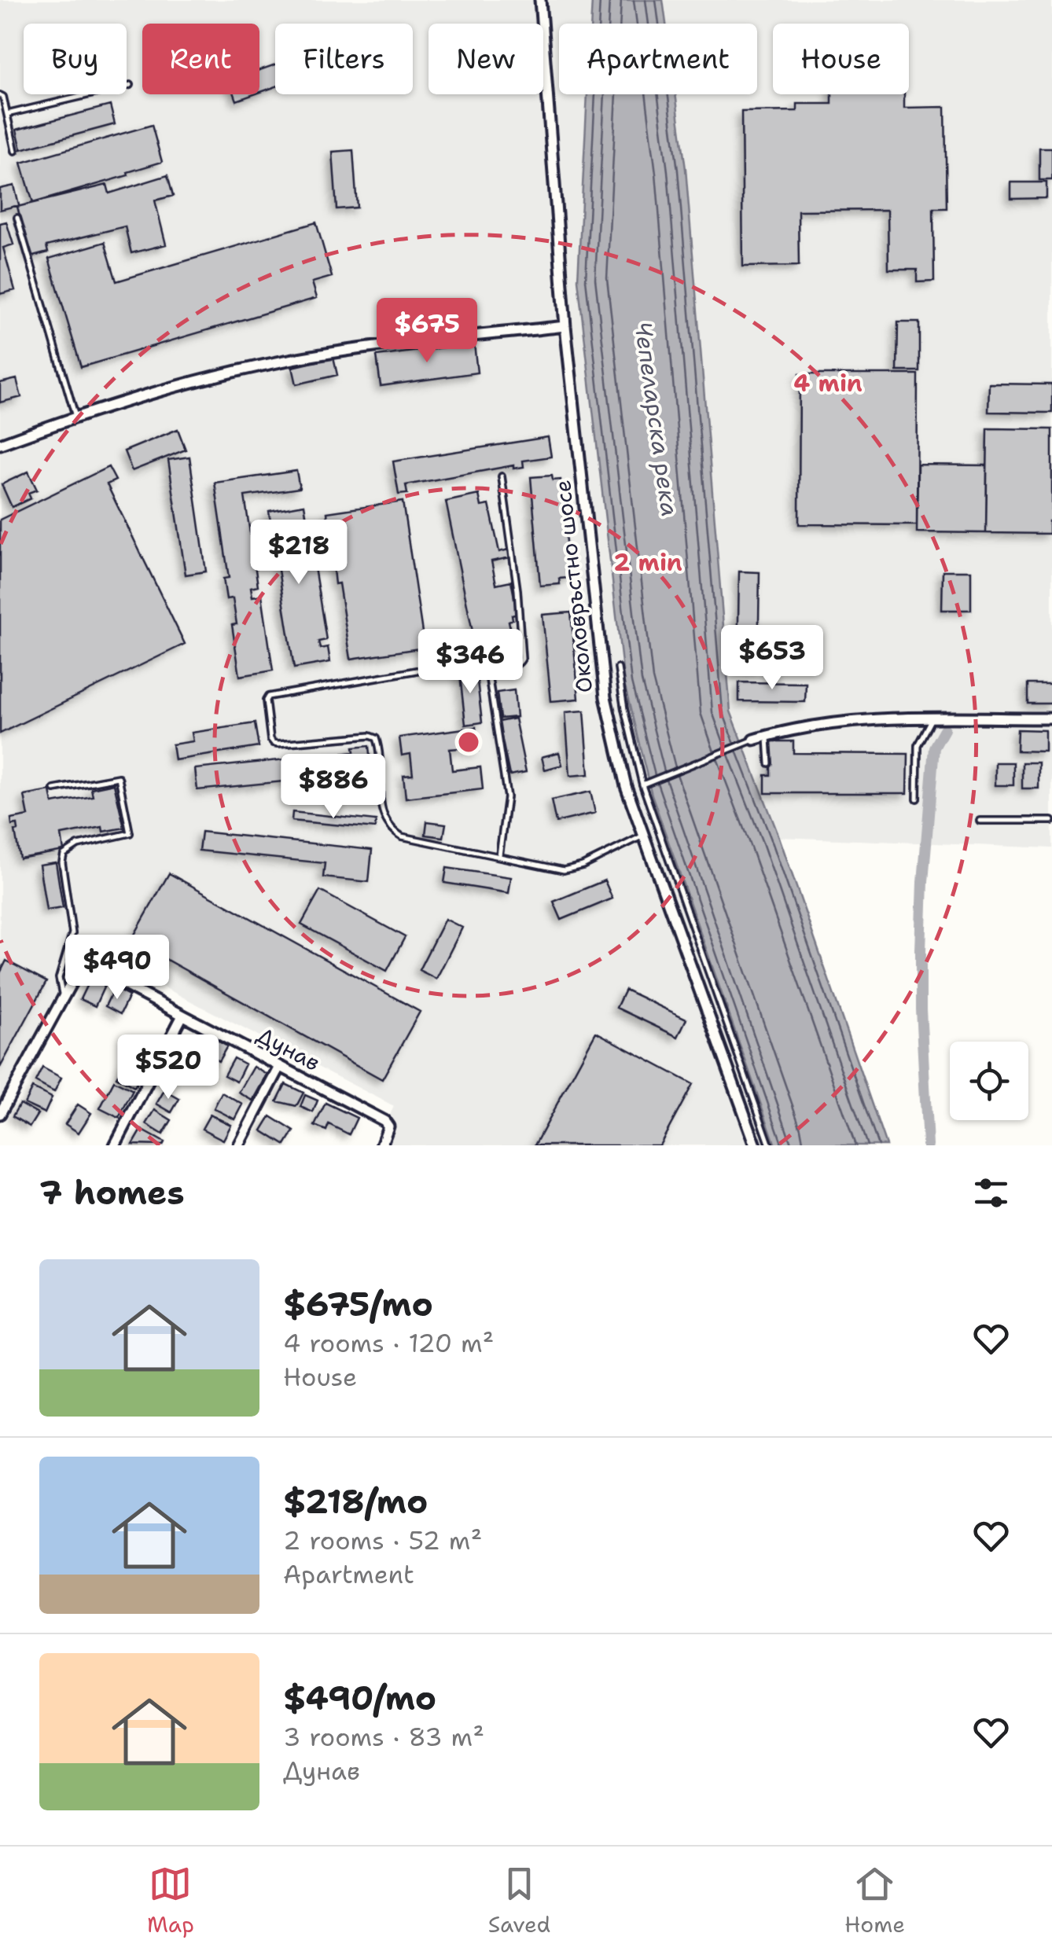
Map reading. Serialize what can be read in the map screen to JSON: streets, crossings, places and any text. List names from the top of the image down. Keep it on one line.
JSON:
{"streets":{"street":["Околовръстно шосе","Дунав"]},"water":["Чепеларска река"],"page":{"chip":["Buy","Rent","Filters","New","Apartment","House"],"price":["$675","$218","$653","$346","$886","$490","$520"],"heading":"7 homes","list":[{"name":"$675/mo","note":"4 rooms · 120 m² · House"},{"name":"$218/mo","note":"2 rooms · 52 m² · Apartment"},{"name":"$490/mo","note":"3 rooms · 83 m² · Дунав"}],"tabs":["Map","Saved","Home"]},"rings":["4 min","2 min"]}
